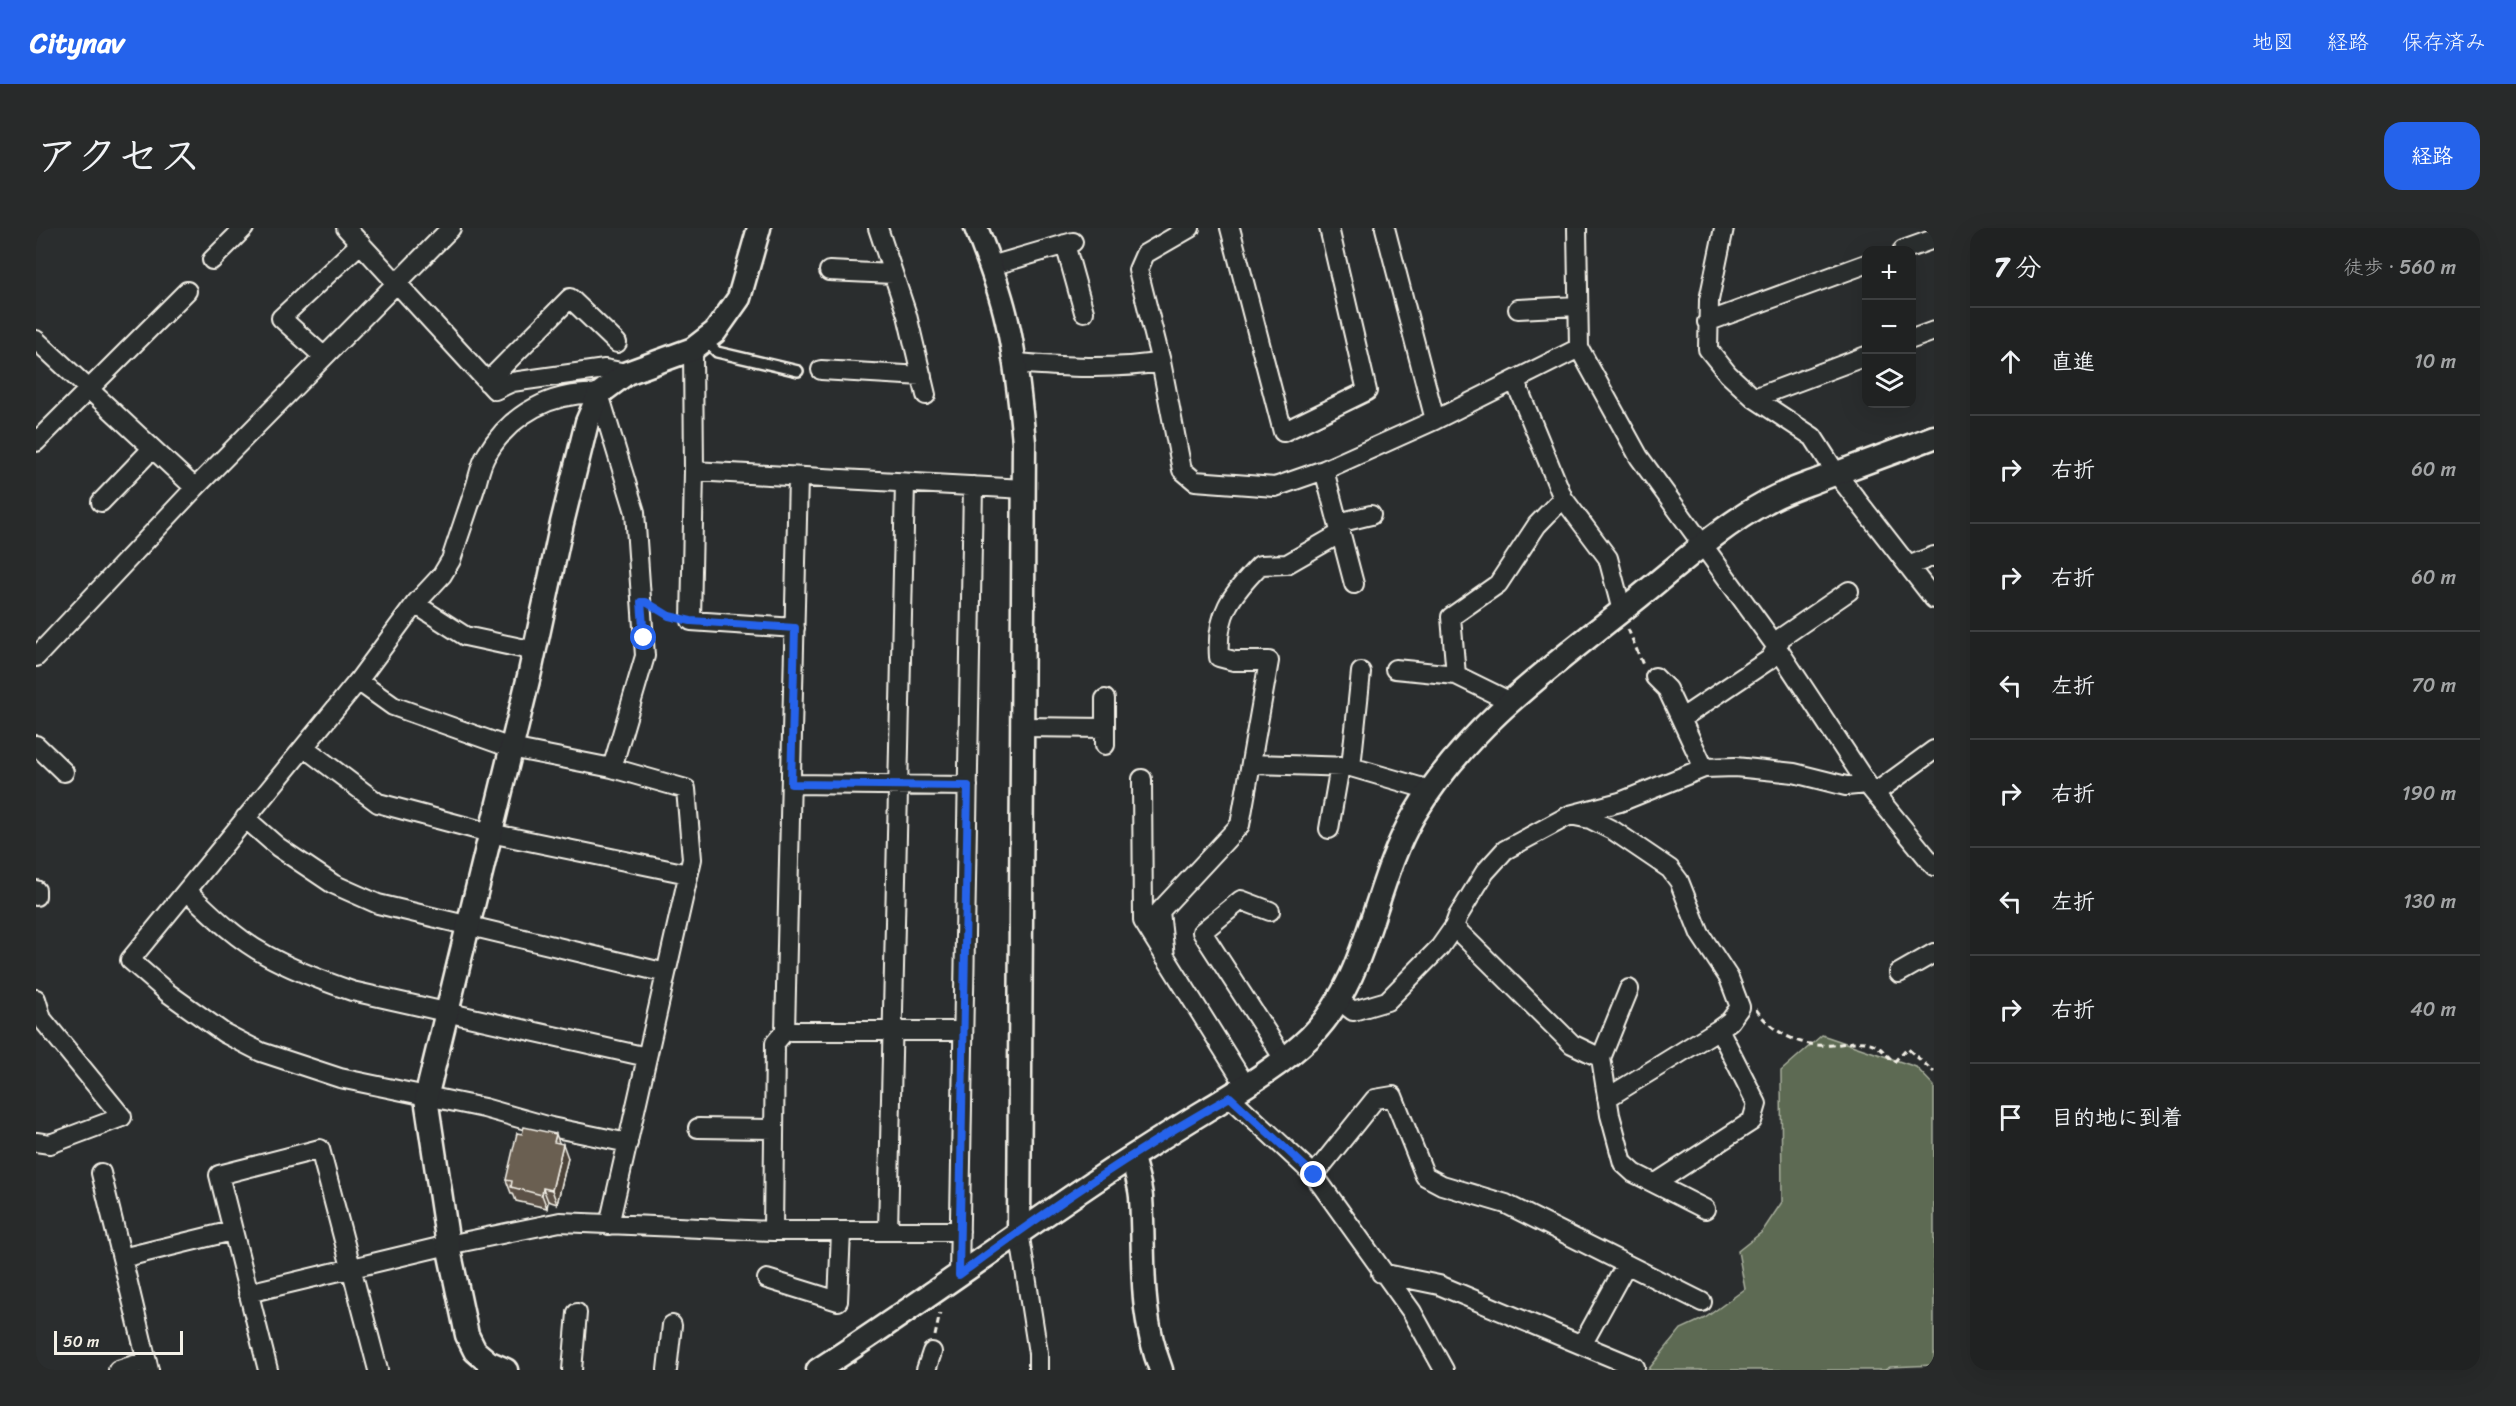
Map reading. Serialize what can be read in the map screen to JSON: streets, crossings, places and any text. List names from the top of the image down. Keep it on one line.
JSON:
{"scale_bar":"50 m","page":{"header":"Citynav","nav":["地図","経路","保存済み"],"title":"アクセス","buttons":"経路","heading":["7 分","徒歩 · 560 m"],"map_buttons":["+","−"],"list":[["直進","10 m"],["右折","60 m"],["右折","60 m"],["左折","70 m"],["右折","190 m"],["左折","130 m"],["右折","40 m"],"目的地に到着"],"scale":"50 m"}}
